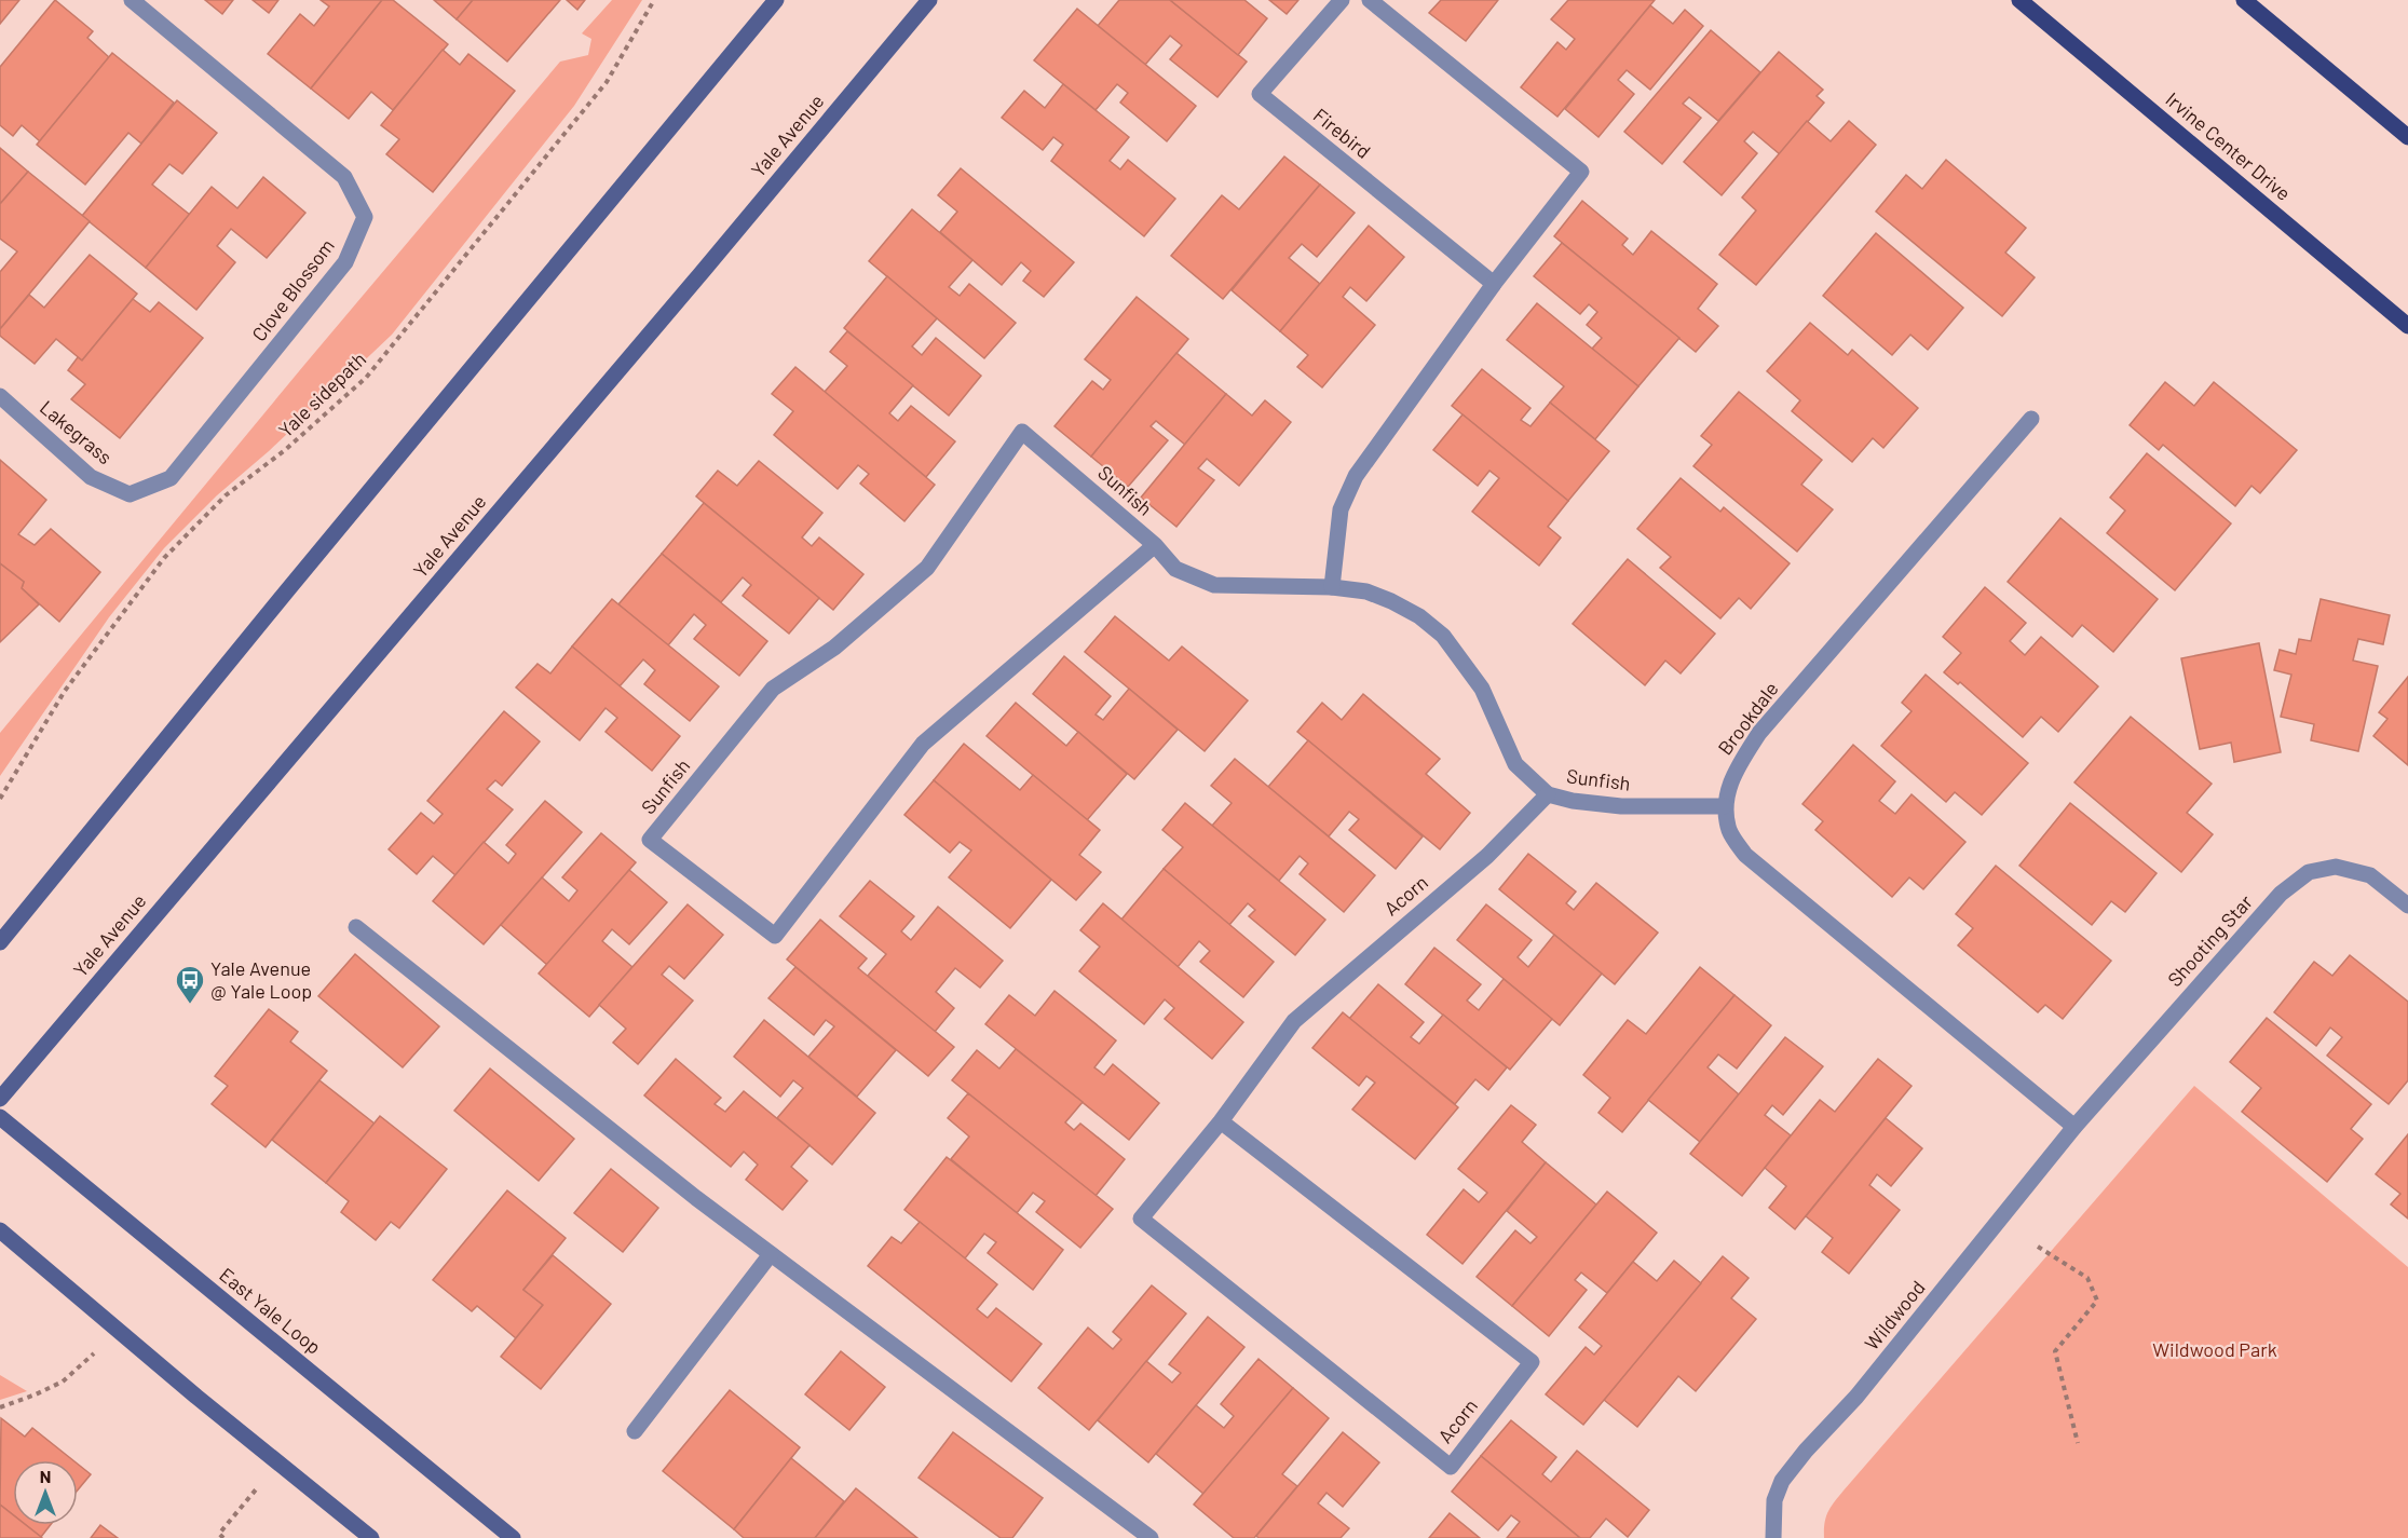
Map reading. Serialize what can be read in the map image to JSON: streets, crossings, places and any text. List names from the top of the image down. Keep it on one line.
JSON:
{"streets":{"main road":["Yale Avenue","Irvine Center Drive","East Yale Loop"],"street":["Firebird","Clove Blossom","Lakegrass","Sunfish","Brookdale","Acorn","Shooting Star","Wildwood"],"path":["Yale sidepath"]},"crossings":[["Clove Blossom","Lakegrass"],["Sunfish","Brookdale"],["Sunfish","Acorn"],["Shooting Star","Wildwood"]],"parks":["Wildwood Park"],"places":{"bus stop":["Yale Avenue @ Yale Loop"]},"north":"top"}
